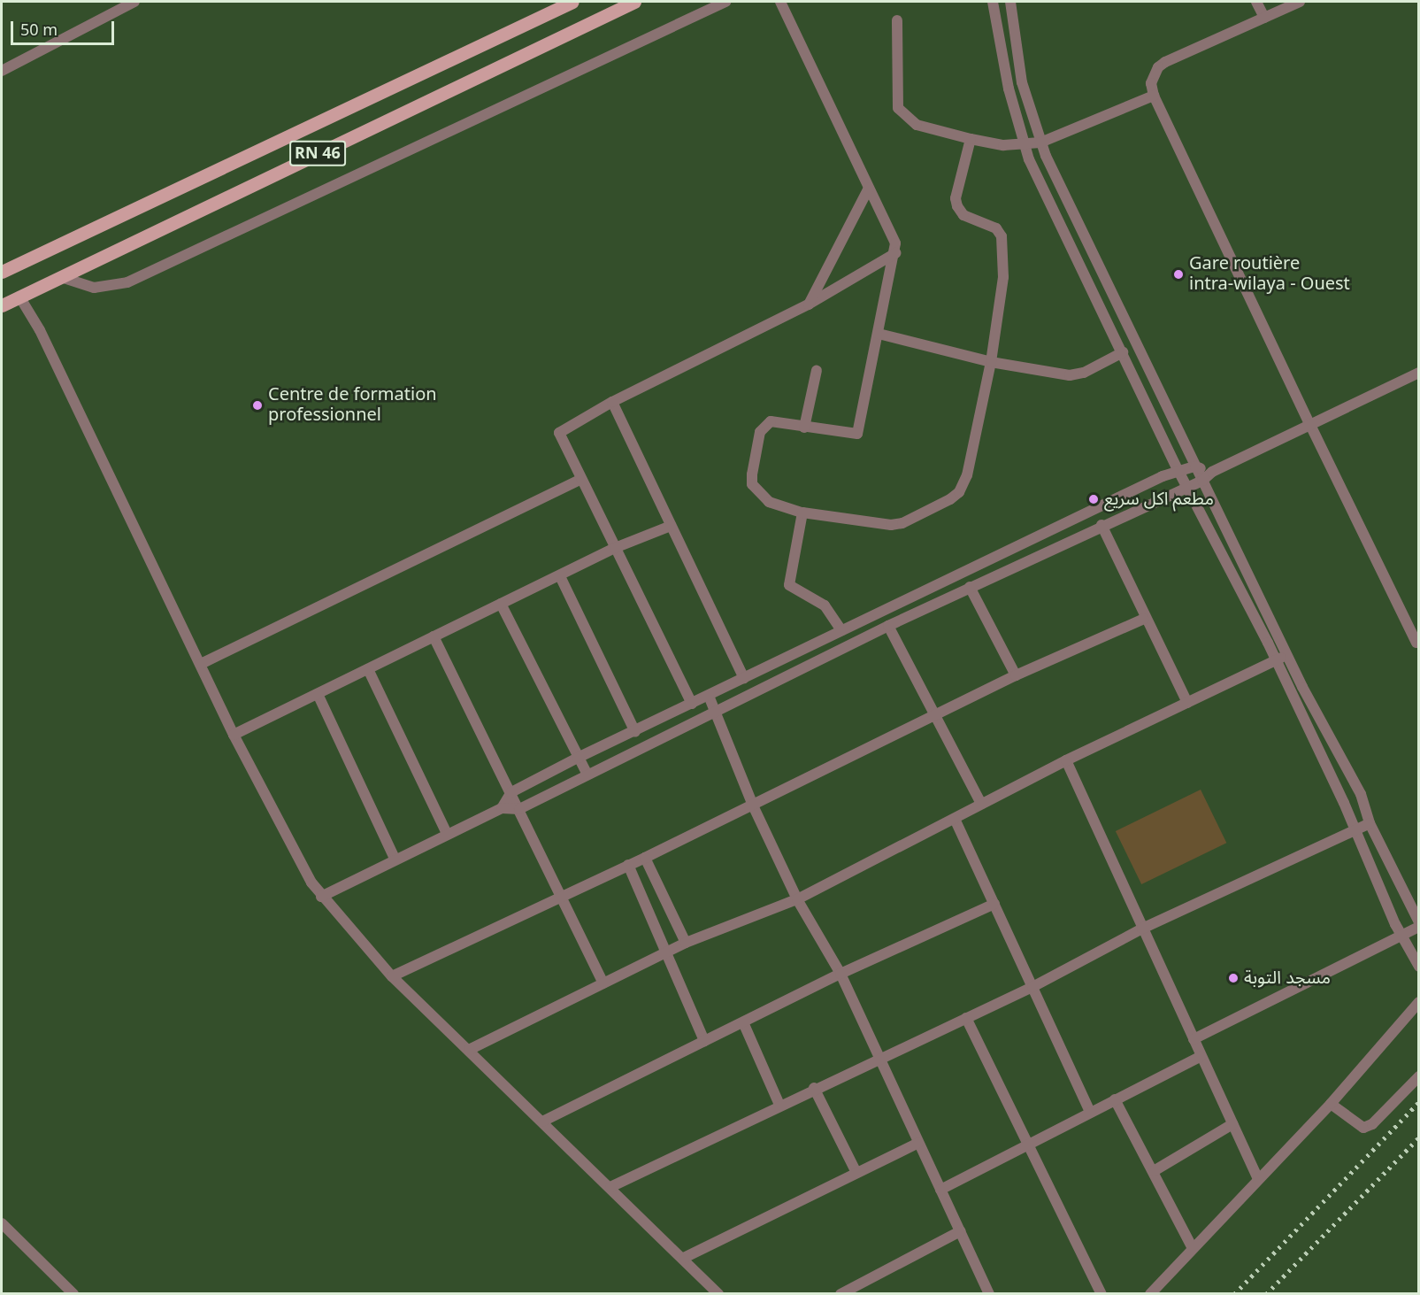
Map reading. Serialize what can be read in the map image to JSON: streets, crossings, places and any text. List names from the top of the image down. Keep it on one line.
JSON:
{"streets":{"main road":["RN 46"]},"places":["Gare routière intra-wilaya - Ouest","Centre de formation professionnel","مطعم اكل سريع","مسجد التوبة"],"scale_bar":"50 m"}
